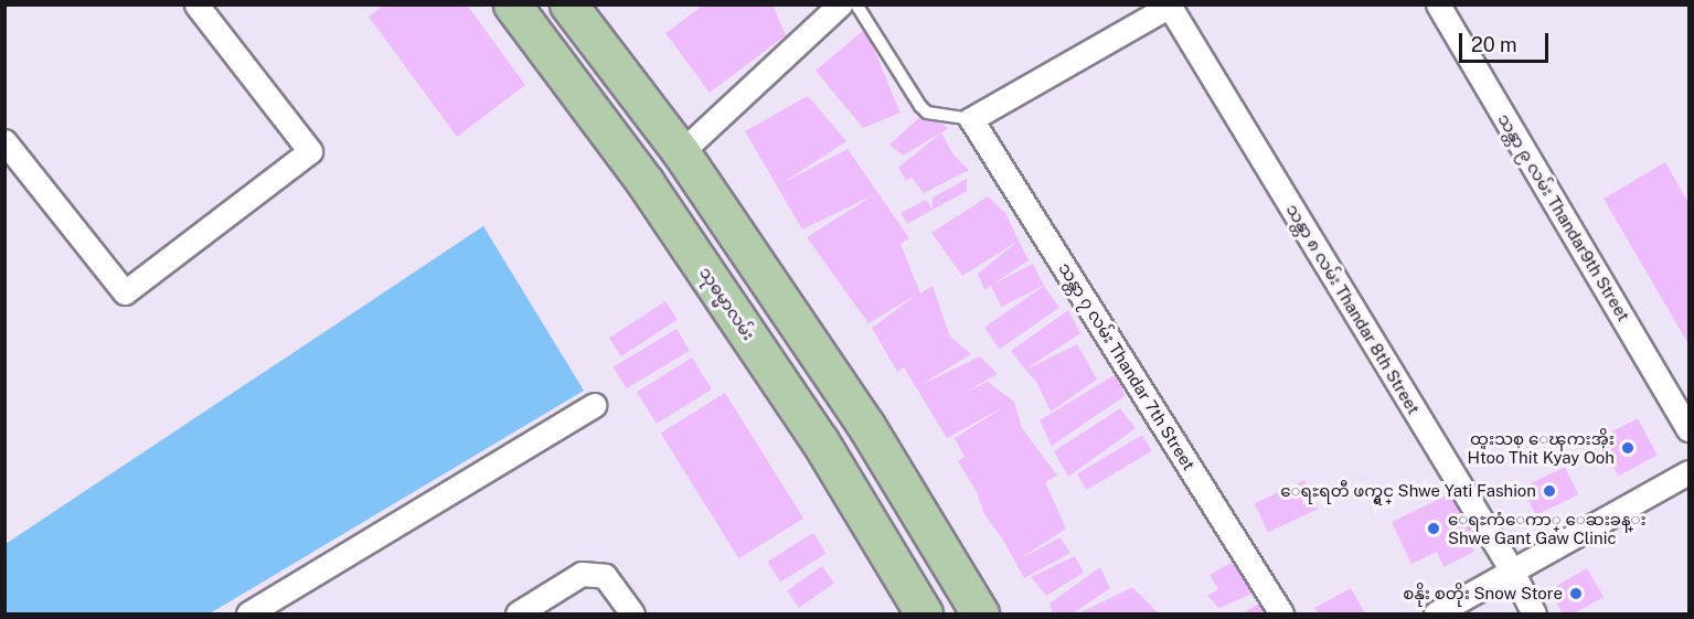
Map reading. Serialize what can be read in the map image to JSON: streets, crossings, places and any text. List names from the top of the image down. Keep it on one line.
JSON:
{"streets":{"main road":["သုဓမ္မာလမ်း"],"street":["သန္တာ ၉ လမ်း Thandar9th Street","သန္တာ ၈ လမ်း Thandar 8th Street","သန္တာ ၇ လမ်း Thandar 7th Street"]},"places":["ထူးသစ္ ေၾကးအိုး Htoo Thit Kyay Ooh","ေရႊရတီ ဖက္ရွင္ Shwe Yati Fashion","ေရႊကံေကာ္ ေဆးခန္း Shwe Gant Gaw Clinic","စနိုး စတိုး Snow Store"],"scale_bar":"20 m"}
